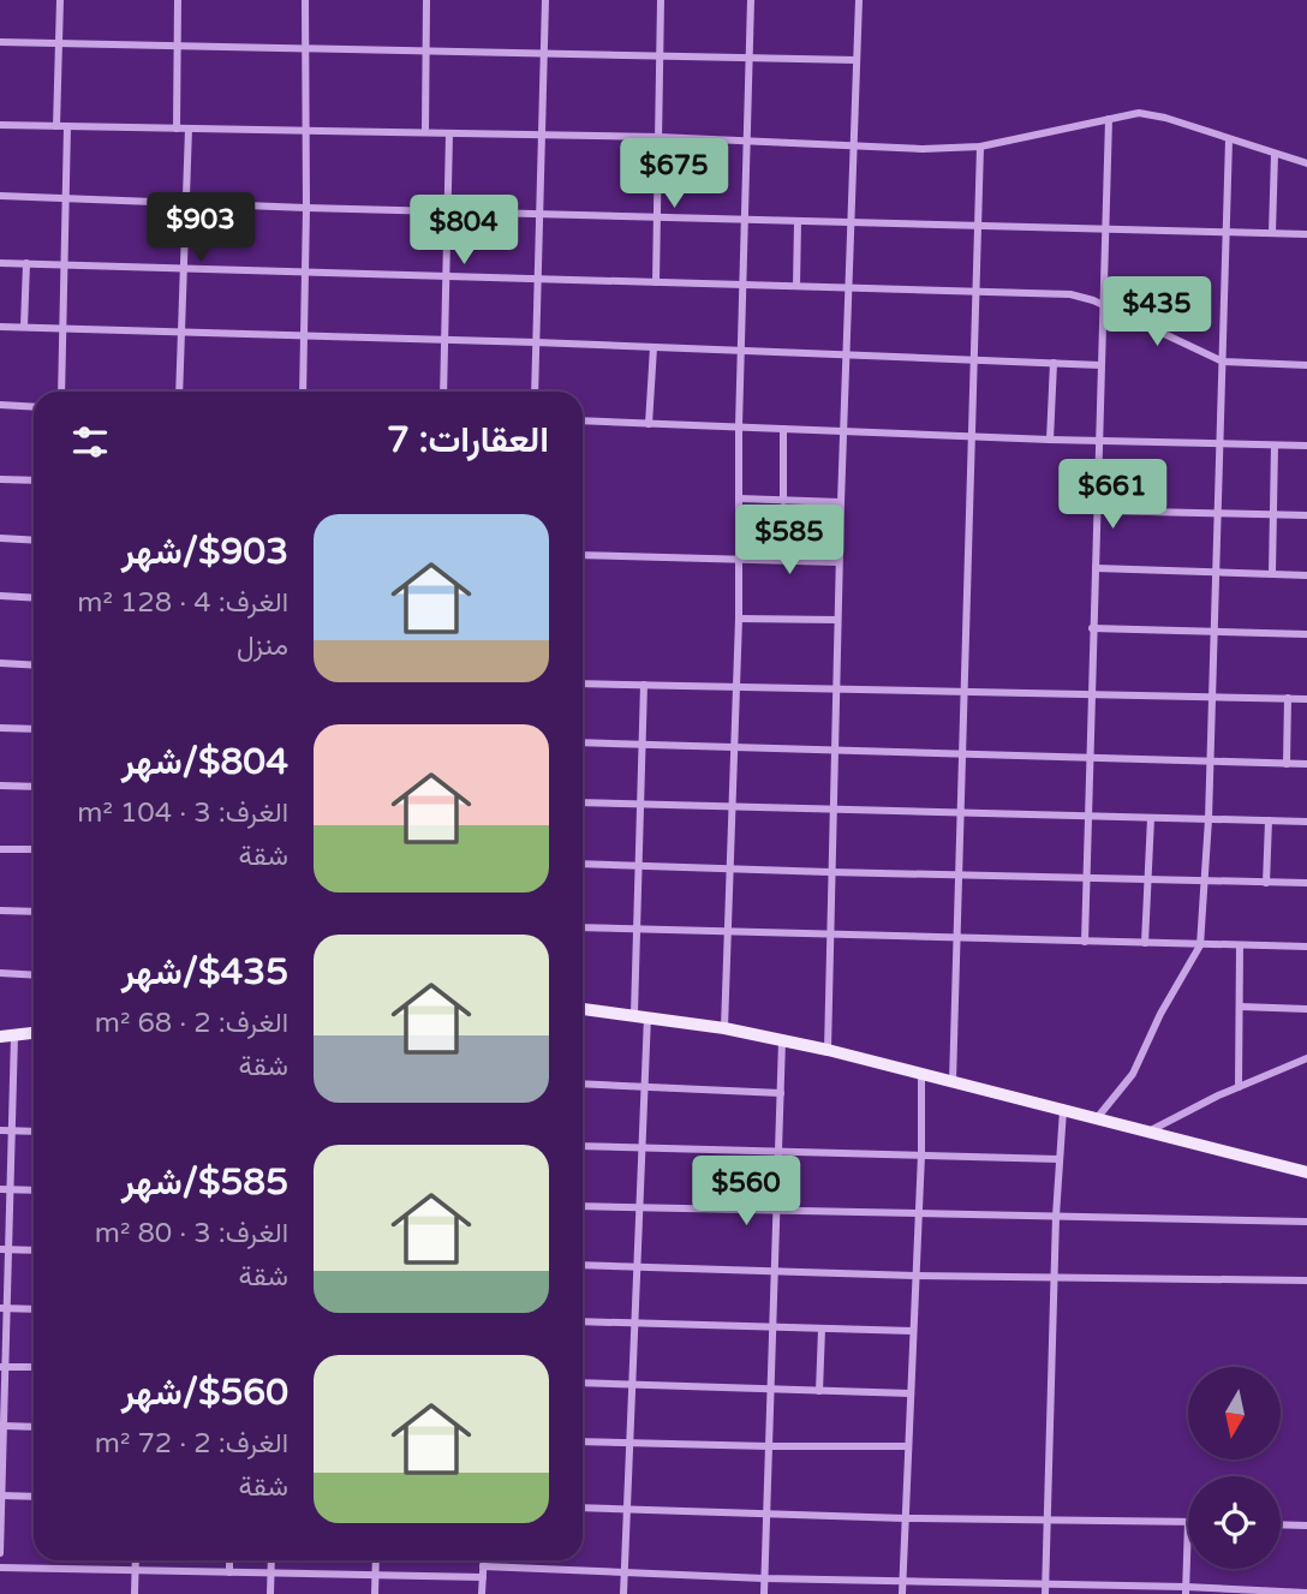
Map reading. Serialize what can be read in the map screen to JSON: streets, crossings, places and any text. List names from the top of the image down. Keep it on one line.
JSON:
{"north":"bottom","page":{"price":["$675","$903","$804","$435","$661","$585","$560"],"heading":"العقارات: 7","list":[{"name":"$903/شهر","note":"الغرف: 4 · 128 m² · منزل"},{"name":"$804/شهر","note":"الغرف: 3 · 104 m² · شقة"},{"name":"$435/شهر","note":"الغرف: 2 · 68 m² · شقة"},{"name":"$585/شهر","note":"الغرف: 3 · 80 m² · شقة"},{"name":"$560/شهر","note":"الغرف: 2 · 72 m² · شقة"}]}}
